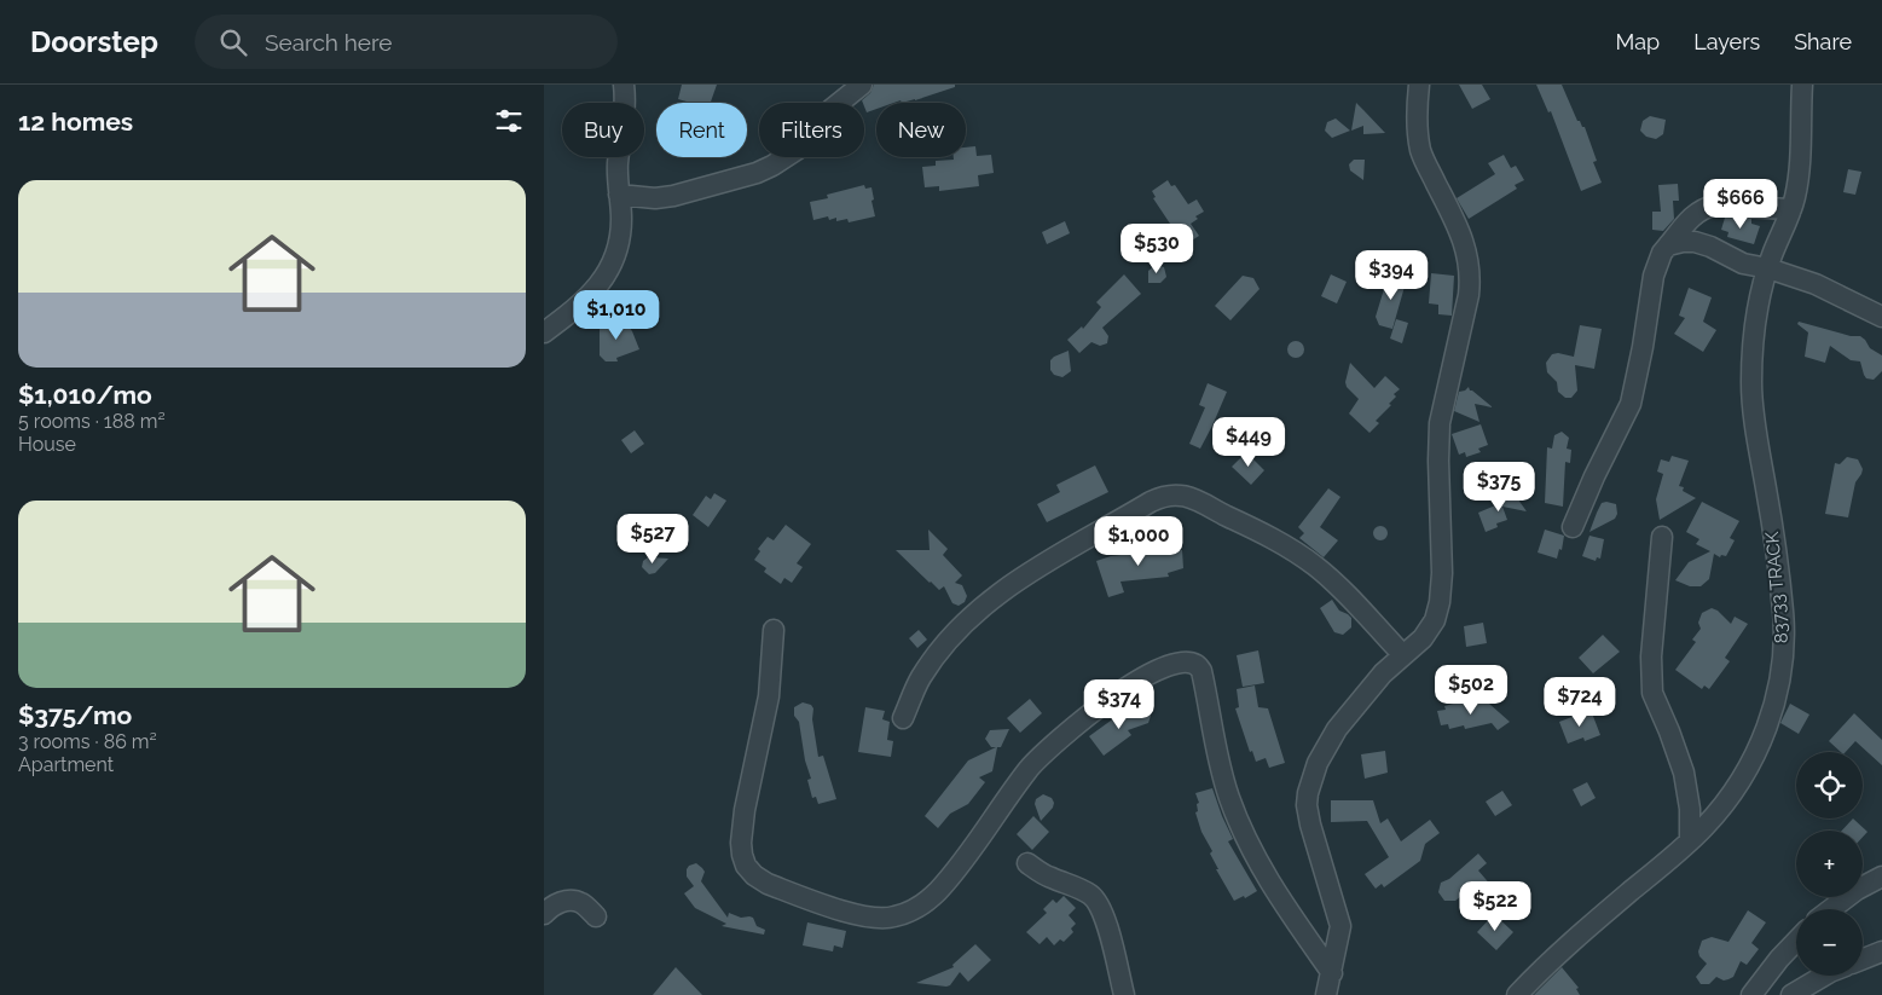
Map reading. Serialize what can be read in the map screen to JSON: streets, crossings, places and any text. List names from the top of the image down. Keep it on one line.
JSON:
{"streets":{"street":["83733 TRACK"]},"page":{"header":"Doorstep","search":"Search here","nav":["Map","Layers","Share"],"heading":"12 homes","chip":["Buy","Rent","Filters","New"],"list":[{"name":"$1,010/mo","note":"5 rooms · 188 m² · House"},{"name":"$375/mo","note":"3 rooms · 86 m² · Apartment"}],"price":["$666","$530","$394","$1,010","$449","$375","$527","$1,000","$502","$724","$374","$522"],"map_buttons":["+","−"]}}
